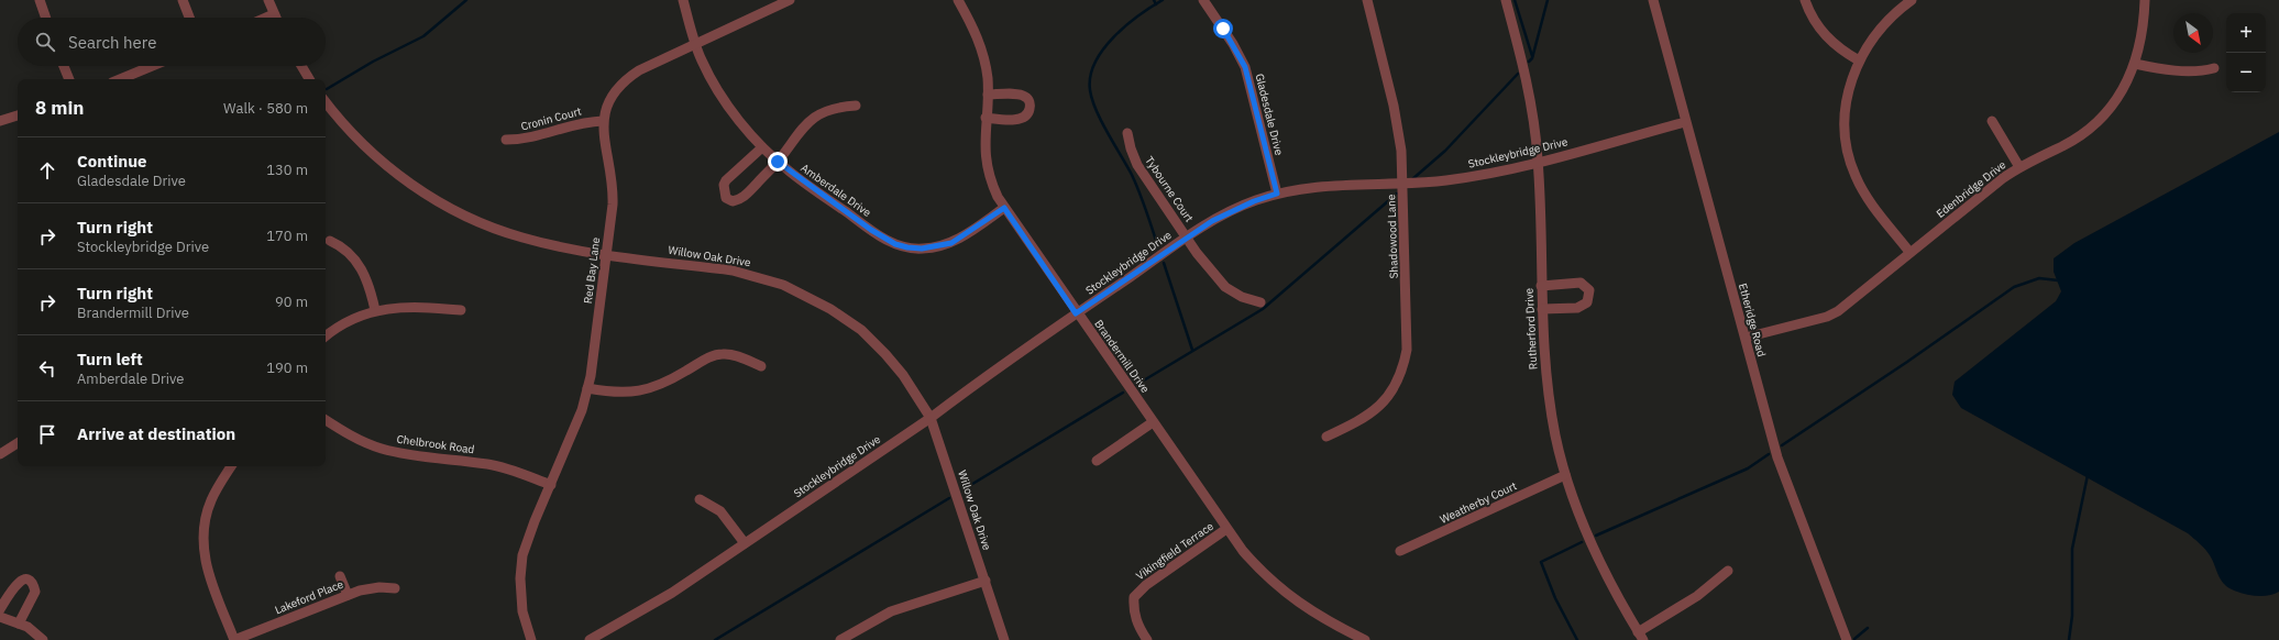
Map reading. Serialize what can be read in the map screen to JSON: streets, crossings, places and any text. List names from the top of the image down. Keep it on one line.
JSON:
{"streets":{"street":["Gladesdale Drive","Cronin Court","Stockleybridge Drive","Tybourne Court","Edenbridge Drive","Amberdale Drive","Shadowood Lane","Willow Oak Drive","Red Bay Lane","Etheridge Road","Rutherford Drive","Brandermill Drive","Chelbrook Road","Weatherby Court","Vikingfield Terrace","Lakeford Place"]},"crossings":[["Gladesdale Drive","Stockleybridge Drive"],["Cronin Court","Red Bay Lane"],["Stockleybridge Drive","Tybourne Court"],["Stockleybridge Drive","Shadowood Lane"],["Stockleybridge Drive","Willow Oak Drive"],["Stockleybridge Drive","Etheridge Road"],["Stockleybridge Drive","Rutherford Drive"],["Stockleybridge Drive","Brandermill Drive"],["Edenbridge Drive","Etheridge Road"],["Amberdale Drive","Red Bay Lane"],["Amberdale Drive","Brandermill Drive"],["Willow Oak Drive","Red Bay Lane"],["Red Bay Lane","Chelbrook Road"],["Rutherford Drive","Weatherby Court"],["Brandermill Drive","Vikingfield Terrace"]],"north":"bottom right","page":{"map_buttons":["+","−"],"search":"Search here","heading":["8 min","Walk · 580 m"],"list":[["Continue","Gladesdale Drive","130 m"],["Turn right","Stockleybridge Drive","170 m"],["Turn right","Brandermill Drive","90 m"],["Turn left","Amberdale Drive","190 m"],"Arrive at destination"]}}
